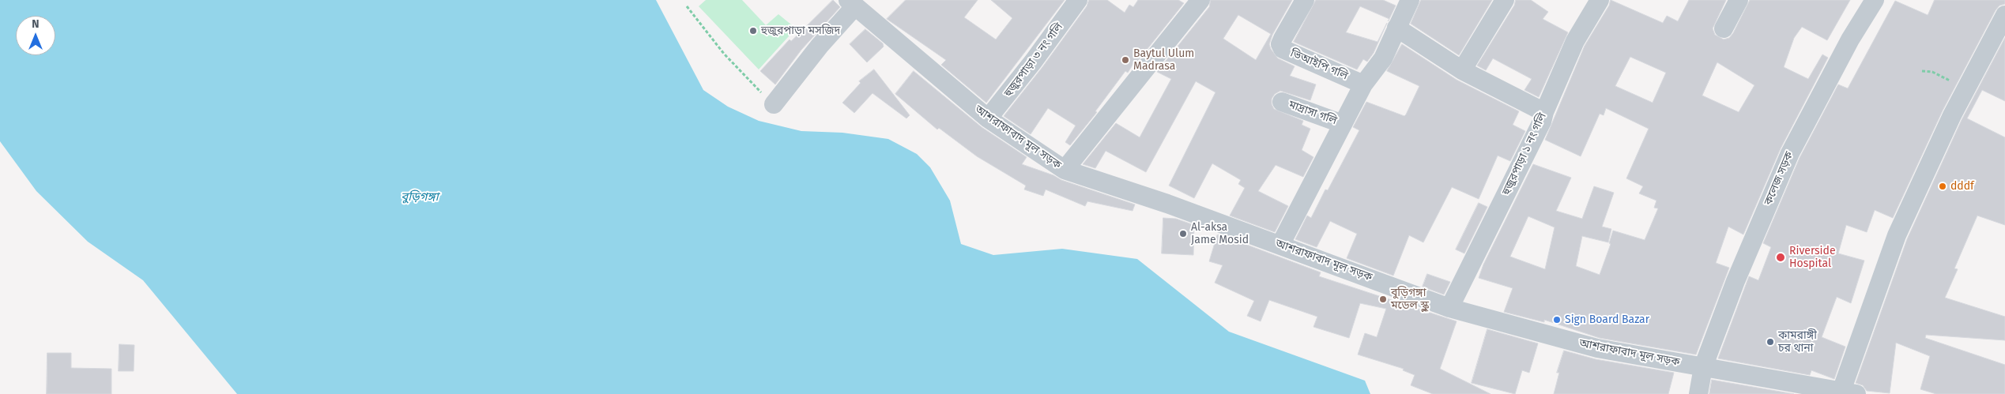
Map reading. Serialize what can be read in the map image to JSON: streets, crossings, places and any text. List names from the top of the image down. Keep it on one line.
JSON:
{"streets":{"street":["হুজুরপাড়া ৩ নং গলি","ভিআইপি গলি","মাদ্রাসা গলি","আশরাফাবাদ মূল সড়ক","হুজুরপাড়া ১ নং গলি","কলেজ সড়ক"]},"crossings":[["হুজুরপাড়া ৩ নং গলি","আশরাফাবাদ মূল সড়ক"],["আশরাফাবাদ মূল সড়ক","হুজুরপাড়া ১ নং গলি"],["আশরাফাবাদ মূল সড়ক","কলেজ সড়ক"]],"water":["বুড়িগঙ্গা"],"places":["হুজুরপাড়া মসজিদ","Baytul Ulum Madrasa","dddf","Al-aksa Jame Mosid","Riverside Hospital","বুড়িগঙ্গা মডেল স্কুল","Sign Board Bazar","কামরাঙ্গী চর থানা"],"north":"top"}
